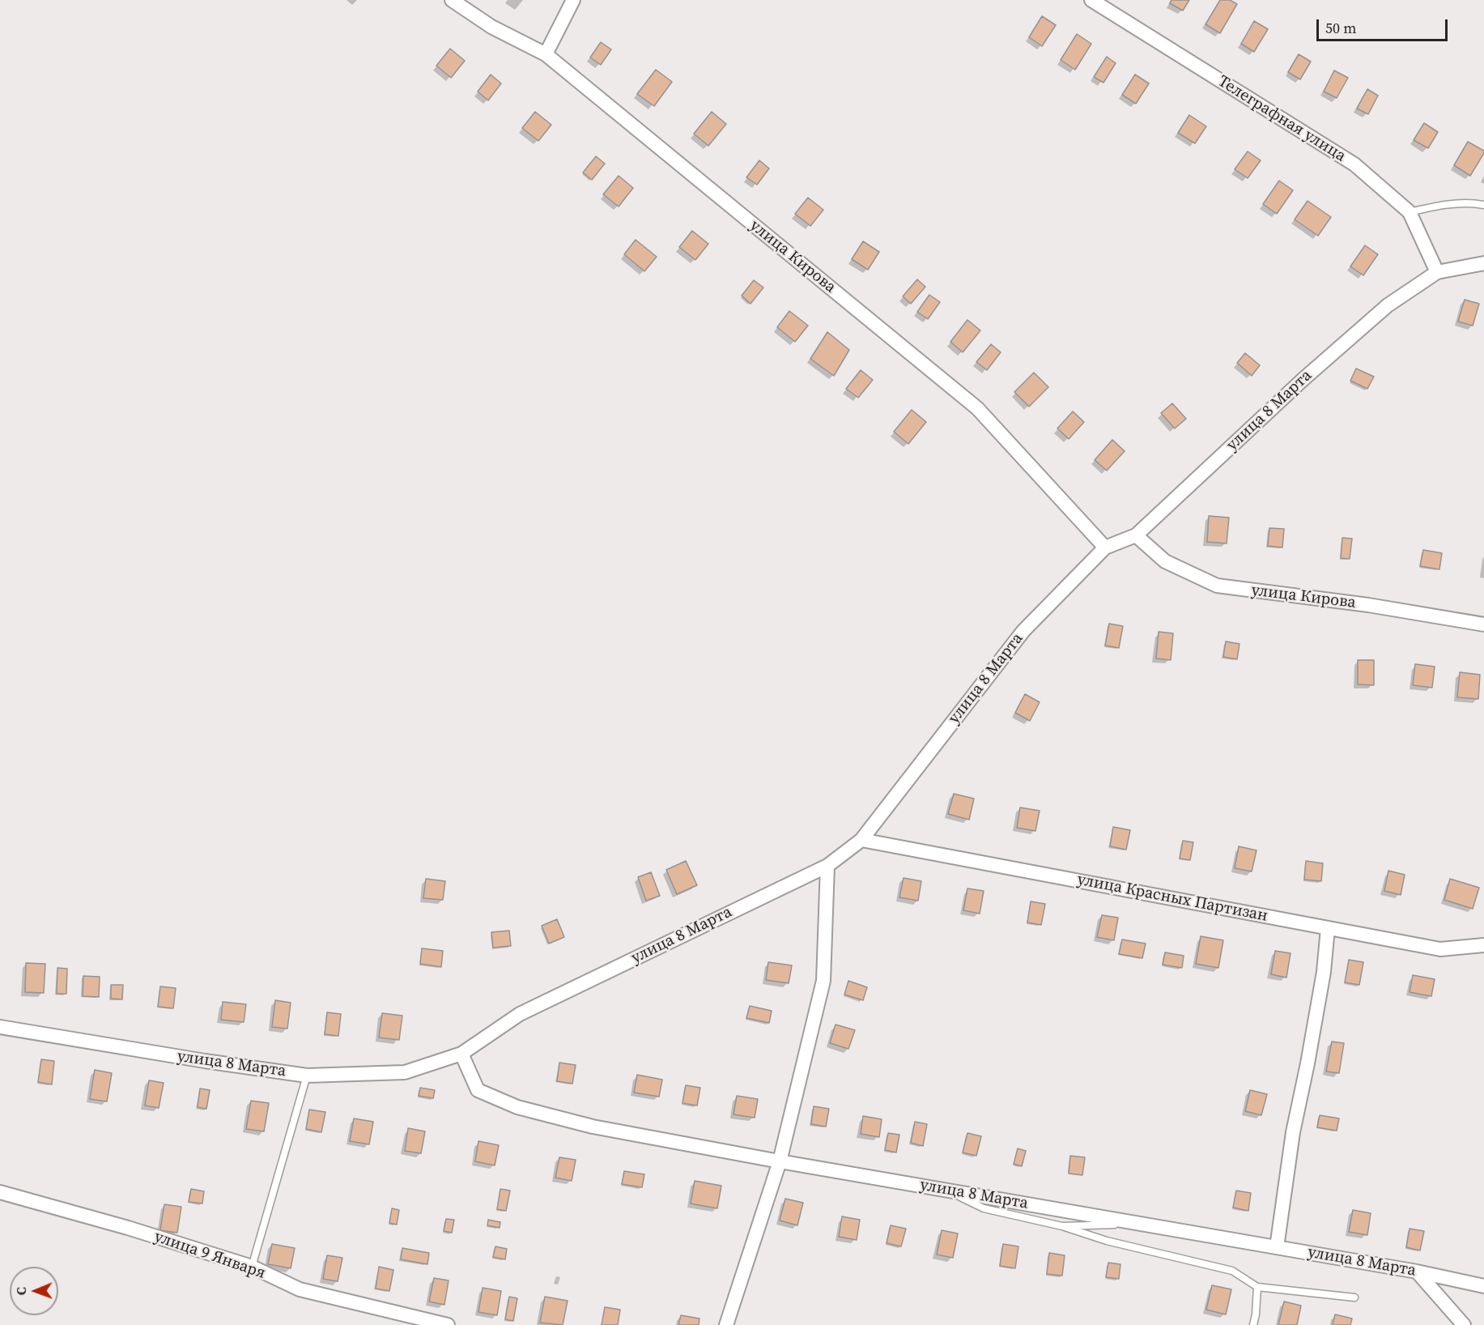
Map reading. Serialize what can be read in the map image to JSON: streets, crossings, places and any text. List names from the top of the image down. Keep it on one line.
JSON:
{"streets":{"street":["Телеграфная улица","улица Кирова","улица 8 Марта","улица Красных Партизан","улица 9 Января"]},"crossings":[["Телеграфная улица","улица 8 Марта"],["улица Кирова","улица 8 Марта"],["улица 8 Марта","улица Красных Партизан"]],"scale_bar":"50 m","north":"left"}
